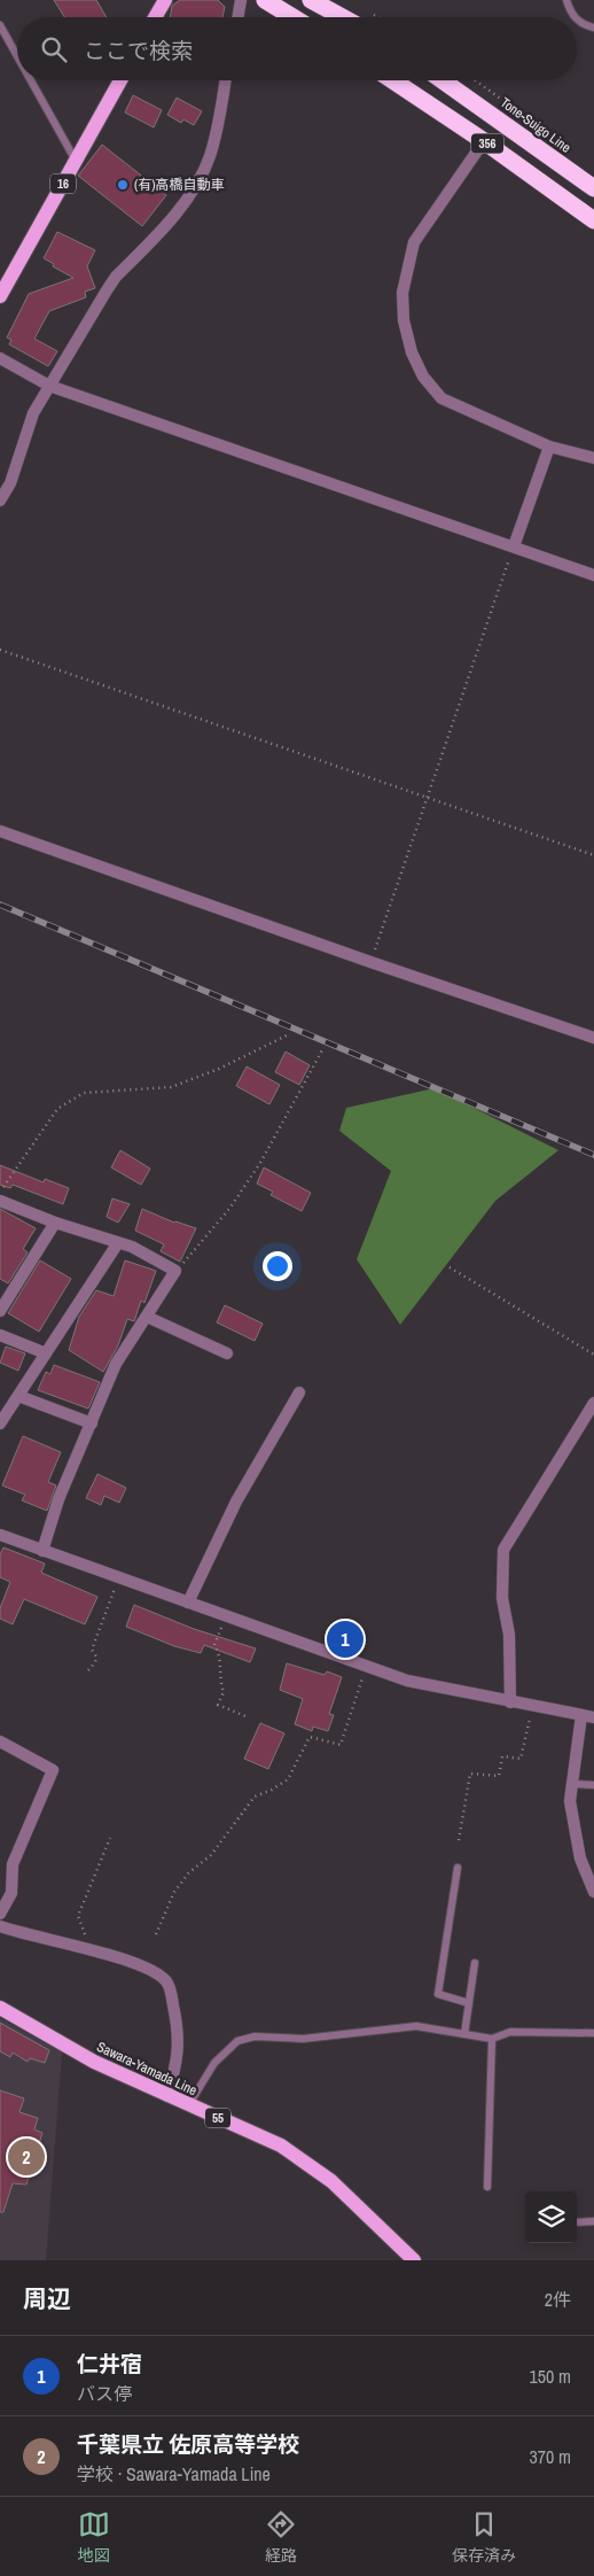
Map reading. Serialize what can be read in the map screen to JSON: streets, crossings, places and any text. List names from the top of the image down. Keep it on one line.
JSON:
{"streets":{"highway":["Tone-Suigo Line","356"],"main road":["16","Sawara-Yamada Line","55"]},"places":["(有)高橋自動車"],"page":{"search":"ここで検索","pins":["1","2"],"heading":["周辺","2件"],"list":[{"mark":"1","name":"仁井宿","note":"バス停","value":"150 m"},{"mark":"2","name":"千葉県立 佐原高等学校","note":"学校 · Sawara-Yamada Line","value":"370 m"}],"nav":["地図","経路","保存済み"]}}
